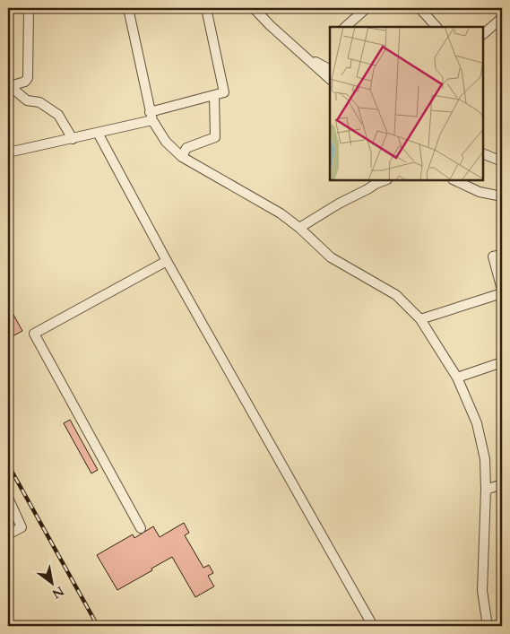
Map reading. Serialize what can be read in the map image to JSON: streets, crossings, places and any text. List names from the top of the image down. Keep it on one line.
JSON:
{"north":"bottom right"}
